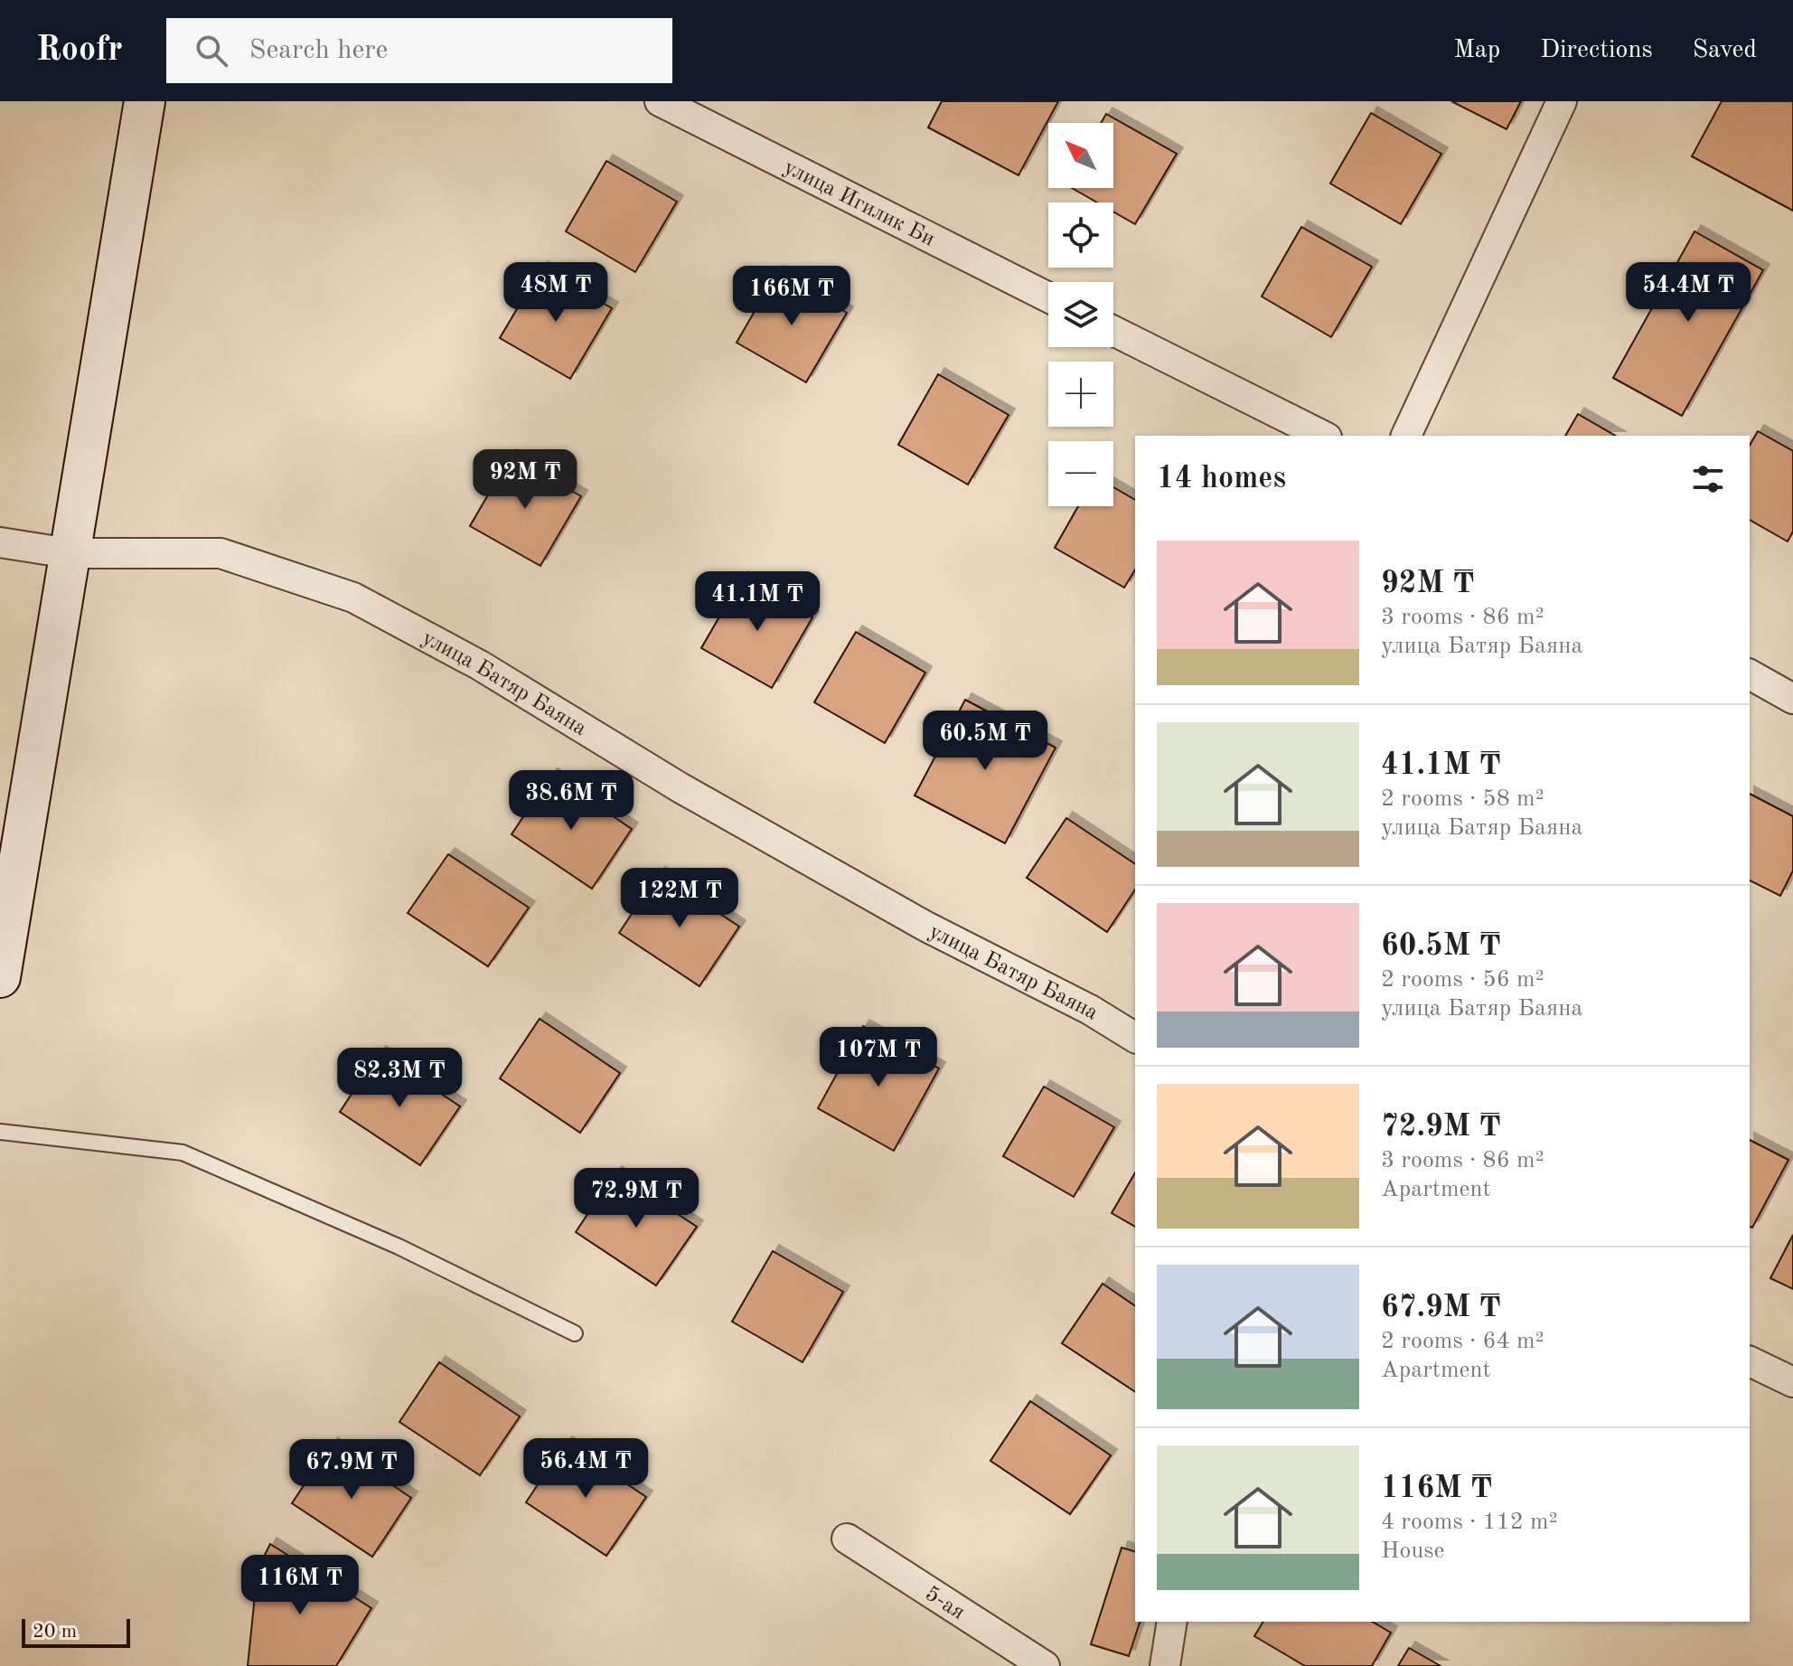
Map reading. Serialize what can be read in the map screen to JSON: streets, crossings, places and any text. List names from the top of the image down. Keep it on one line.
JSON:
{"streets":{"street":["улица Игилик Би","улица Батяр Баяна","5-ая"]},"scale_bar":"20 m","north":"top left","page":{"header":"Roofr","search":"Search here","nav":["Map","Directions","Saved"],"map_buttons":["+","−"],"price":["48M ₸","54.4M ₸","166M ₸","92M ₸","41.1M ₸","60.5M ₸","38.6M ₸","122M ₸","107M ₸","82.3M ₸","72.9M ₸","56.4M ₸","67.9M ₸","116M ₸"],"heading":"14 homes","list":[{"name":"92M ₸","note":"3 rooms · 86 m² · улица Батяр Баяна"},{"name":"41.1M ₸","note":"2 rooms · 58 m² · улица Батяр Баяна"},{"name":"60.5M ₸","note":"2 rooms · 56 m² · улица Батяр Баяна"},{"name":"72.9M ₸","note":"3 rooms · 86 m² · Apartment"},{"name":"67.9M ₸","note":"2 rooms · 64 m² · Apartment"},{"name":"116M ₸","note":"4 rooms · 112 m² · House"}],"scale":"20 m"}}
